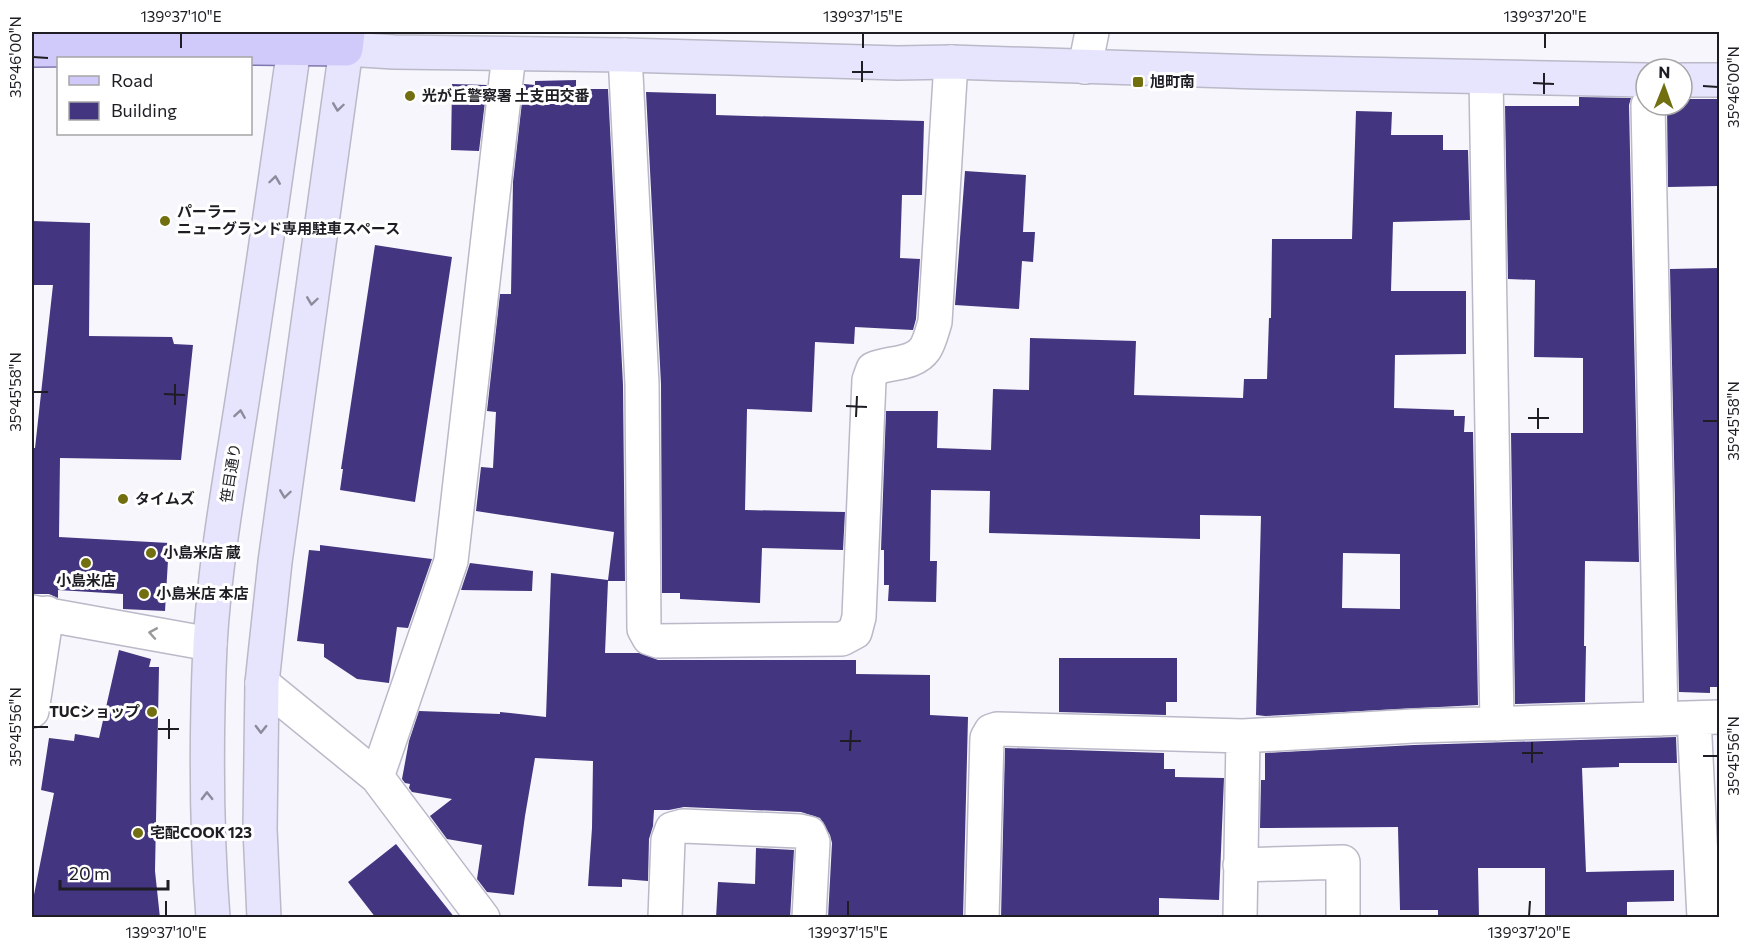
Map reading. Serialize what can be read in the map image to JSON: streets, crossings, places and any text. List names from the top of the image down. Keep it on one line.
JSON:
{"streets":{"main road":["笹目通り"]},"places":{"transit":["旭町南"],"other":["光が丘警察署 土支田交番","パーラー ニューグランド専用駐車スペース","タイムズ","小島米店 蔵","小島米店","小島米店 本店","TUCショップ","宅配COOK 123"]},"legend":["Road","Building"],"scale_bar":"20 m","north":"top","coordinates":["139°37'10\"E","139°37'15\"E","139°37'20\"E","35°46'00\"N","35°45'58\"N","35°45'56\"N"]}
